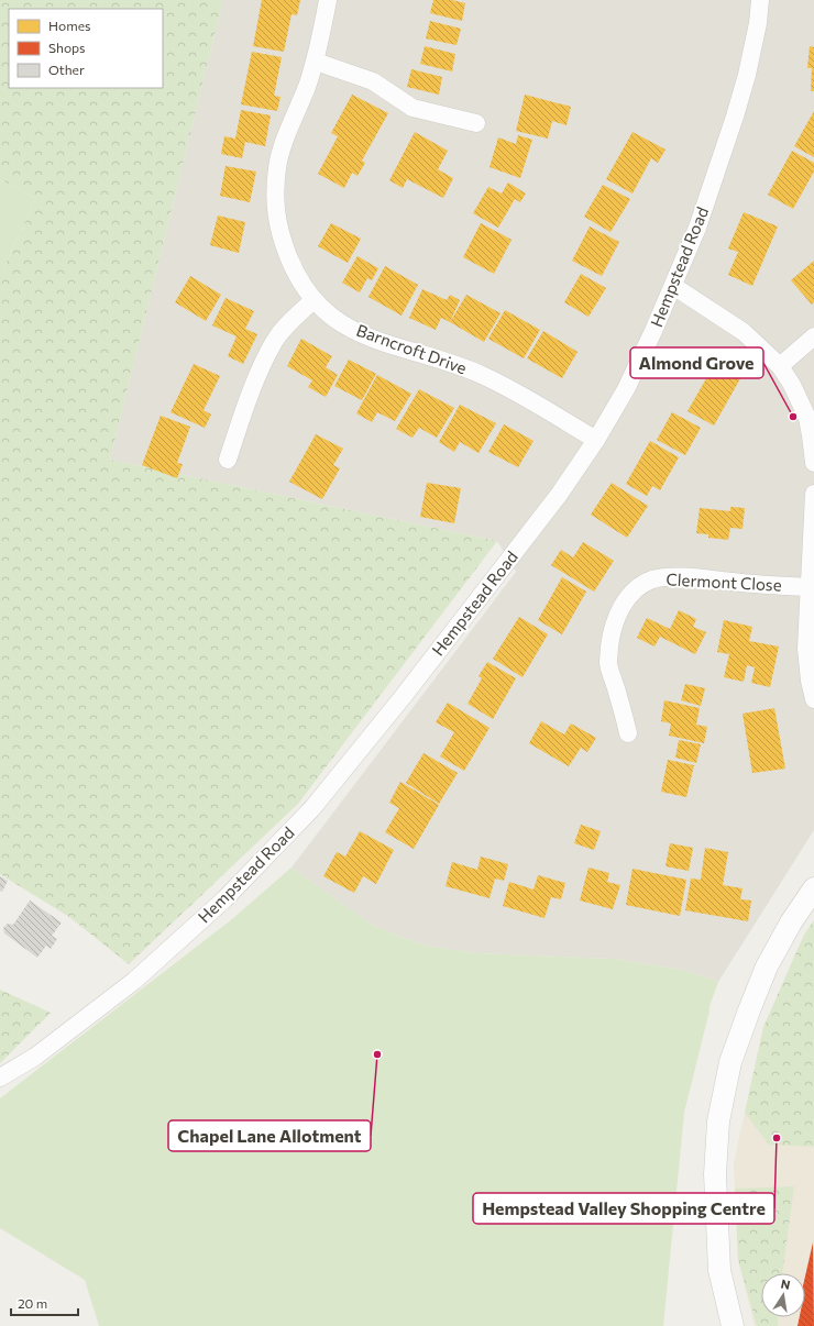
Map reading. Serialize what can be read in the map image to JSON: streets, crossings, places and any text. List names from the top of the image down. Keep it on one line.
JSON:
{"streets":{"street":["Hempstead Road","Barncroft Drive","Clermont Close"]},"crossings":[["Hempstead Road","Barncroft Drive"]],"places":["Almond Grove","Chapel Lane Allotment","Hempstead Valley Shopping Centre"],"legend":["Homes","Shops","Other"],"scale_bar":"20 m","north":"top"}
